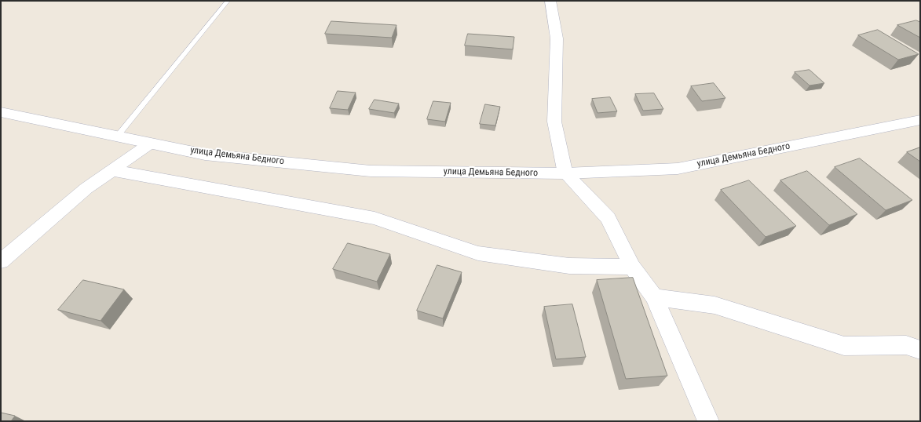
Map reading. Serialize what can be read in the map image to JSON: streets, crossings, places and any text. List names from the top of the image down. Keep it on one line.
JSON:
{"streets":{"street":["улица Демьяна Бедного"]}}
